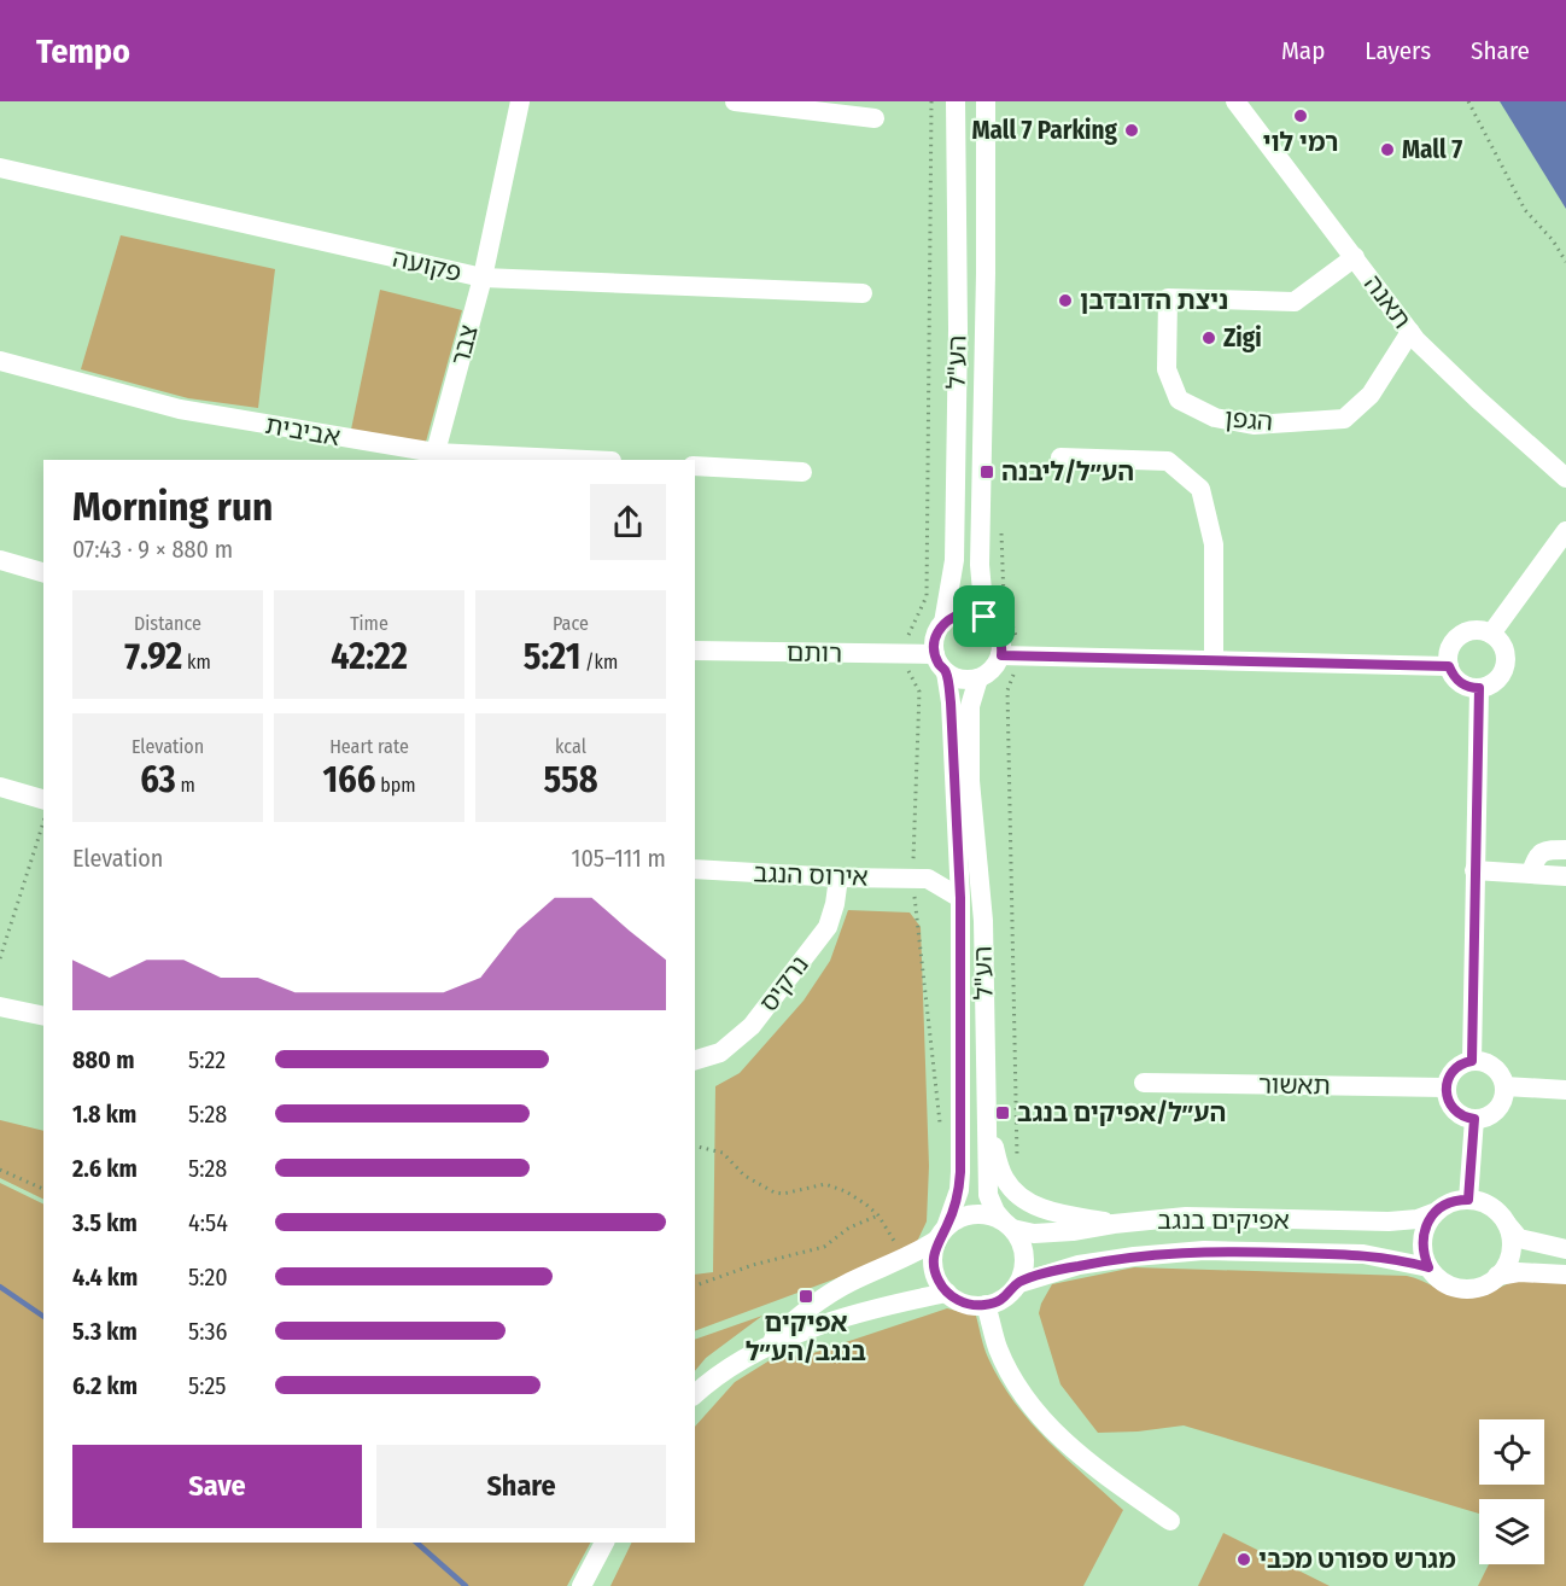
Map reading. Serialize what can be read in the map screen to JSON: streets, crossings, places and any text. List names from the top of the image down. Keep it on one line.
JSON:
{"streets":{"street":["פקועה","תאנה","צבר","הע\"ל","הגפן","אביבית","רותם","אירוס הנגב","נרקיס","תאשור","אפיקים בנגב"]},"crossings":[["פקועה","צבר"],["תאנה","הגפן"],["צבר","אביבית"],["הע\"ל","רותם"],["הע\"ל","אירוס הנגב"],["הע\"ל","אפיקים בנגב"],["אירוס הנגב","נרקיס"]],"places":{"other":["רמי לוי","Mall 7 Parking","Mall 7","ניצת הדובדבן","Zigi","מגרש ספורט מכבי"],"transit":["הע״ל/ליבנה","הע״ל/אפיקים בנגב","אפיקים בנגב/הע״ל"]},"page":{"header":"Tempo","nav":["Map","Layers","Share"],"heading":["Morning run","07:43 · 9 × 880 m"],"stats":[["Distance","7.92 km"],["Time","42:22"],["Pace","5:21 /km"],["Elevation","63 m"],["Heart rate","166 bpm"],["kcal","558"]],"chart":["Elevation","105–111 m"],"list":[{"name":"880 m","note":"5:22"},{"name":"1.8 km","note":"5:28"},{"name":"2.6 km","note":"5:28"},{"name":"3.5 km","note":"4:54"},{"name":"4.4 km","note":"5:20"},{"name":"5.3 km","note":"5:36"},{"name":"6.2 km","note":"5:25"}],"buttons":["Save","Share"]}}
